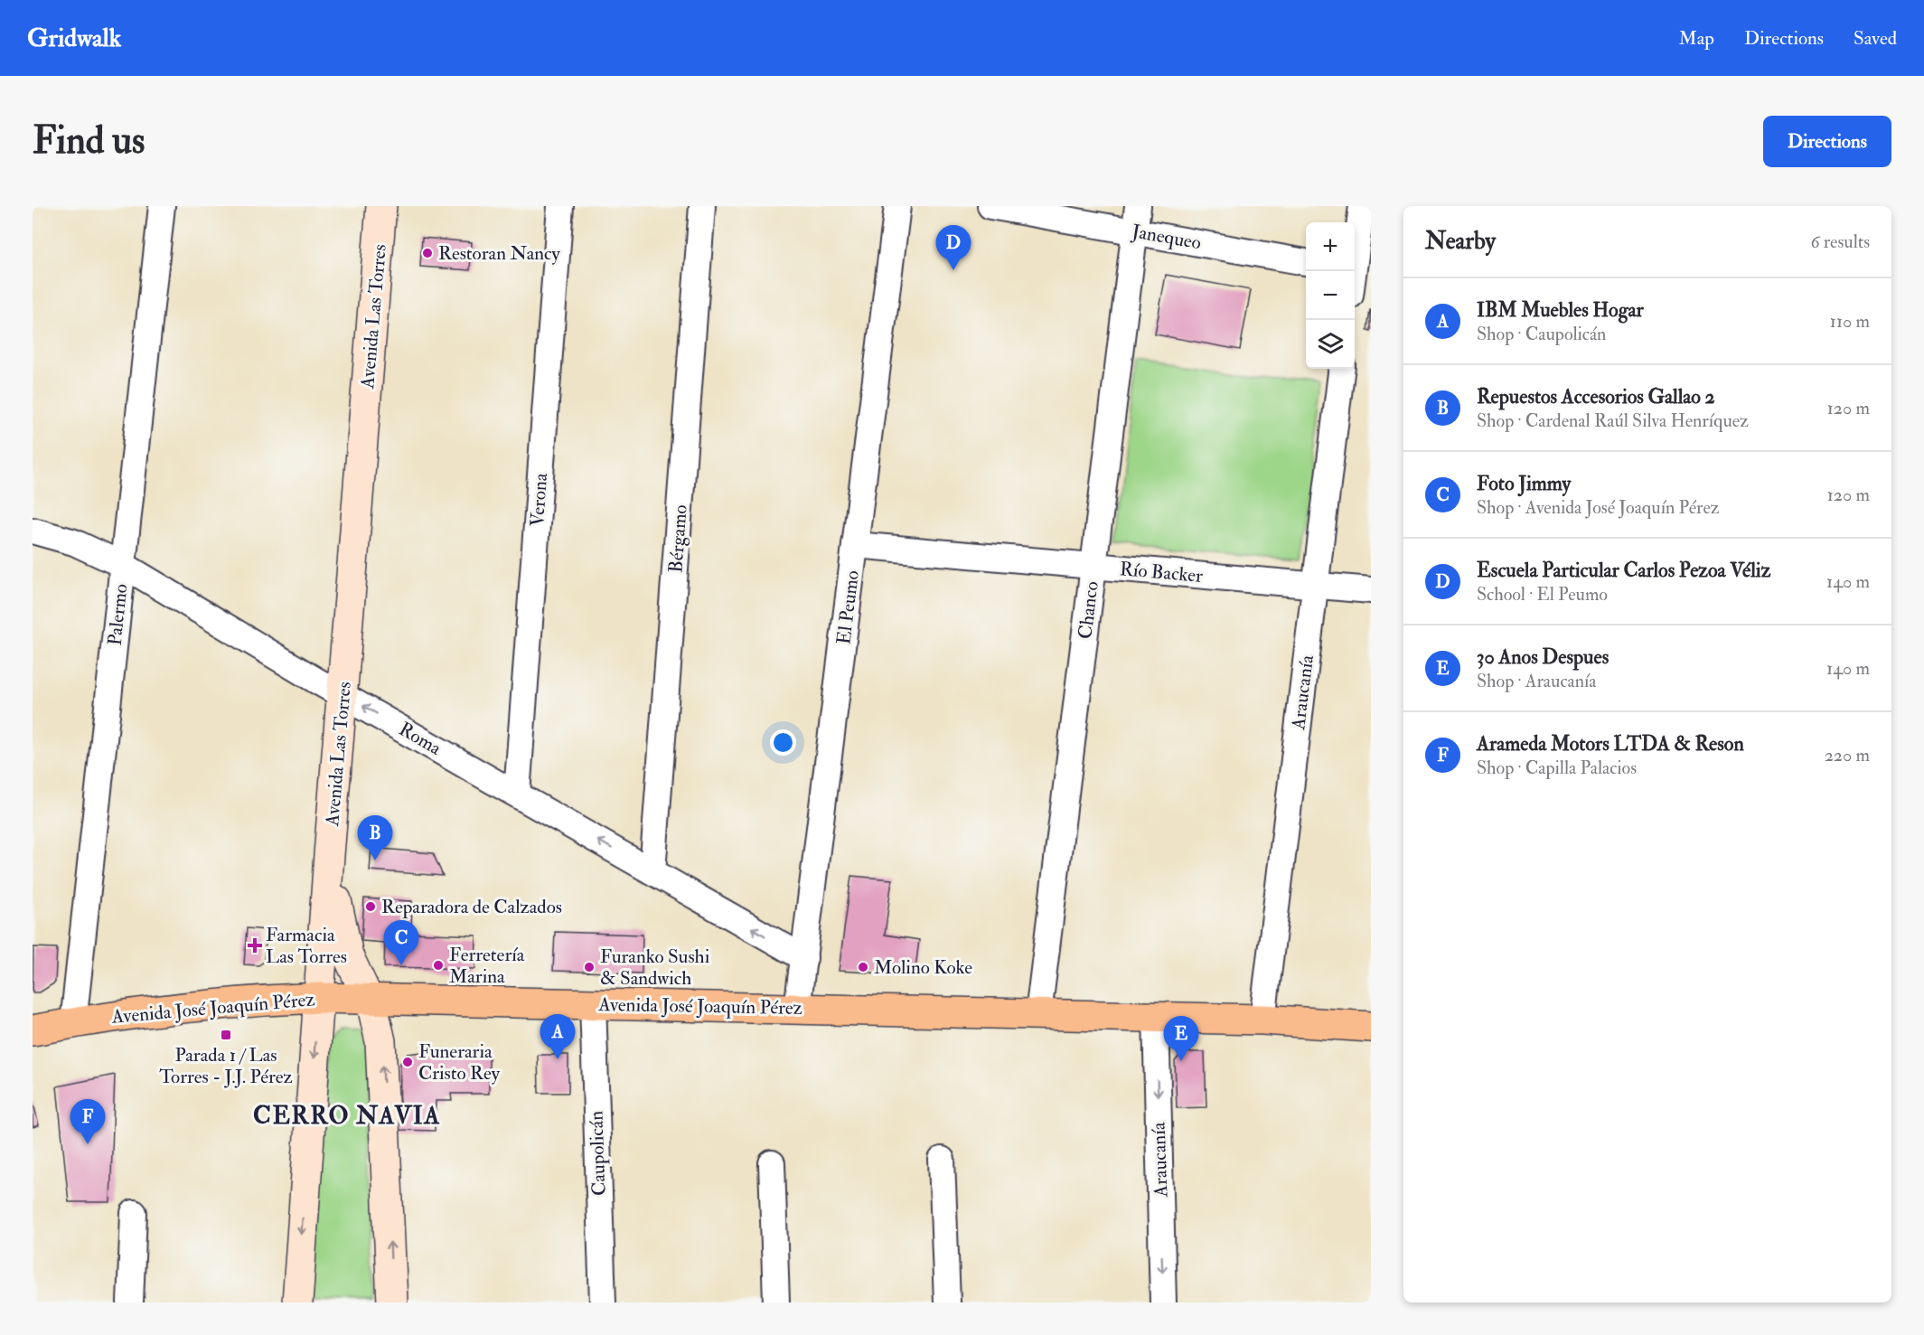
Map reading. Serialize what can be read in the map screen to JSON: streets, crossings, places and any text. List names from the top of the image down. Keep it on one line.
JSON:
{"streets":{"main road":["Avenida Las Torres","Avenida José Joaquín Pérez"],"street":["Janequeo","Verona","Bérgamo","Río Backer","El Peumo","Chanco","Palermo","Araucanía","Roma","Caupolicán"]},"crossings":[["Janequeo","Chanco"],["Avenida Las Torres","Roma"],["Avenida Las Torres","Avenida José Joaquín Pérez"],["Verona","Roma"],["Bérgamo","Roma"],["Río Backer","El Peumo"],["Río Backer","Chanco"],["Río Backer","Araucanía"],["El Peumo","Roma"],["El Peumo","Avenida José Joaquín Pérez"],["Chanco","Avenida José Joaquín Pérez"],["Palermo","Roma"],["Palermo","Avenida José Joaquín Pérez"],["Araucanía","Avenida José Joaquín Pérez"],["Avenida José Joaquín Pérez","Caupolicán"]],"one_way":["Roma"],"districts":["CERRO NAVIA"],"places":{"other":["Restoran Nancy","Reparadora de Calzados","Ferretería Marina","Furanko Sushi & Sandwich","Molino Koke","Funeraria Cristo Rey"],"health":["Farmacia Las Torres"],"transit":["Parada 1 / Las Torres - J.J. Pérez"]},"page":{"header":"Gridwalk","nav":["Map","Directions","Saved"],"buttons":"Directions","title":"Find us","heading":["Nearby","6 results"],"map_buttons":["+","−"],"pins":["D","B","C","A","E","F"],"list":[{"mark":"A","name":"IBM Muebles Hogar","note":"Shop · Caupolicán","value":"110 m"},{"mark":"B","name":"Repuestos Accesorios Gallao 2","note":"Shop · Cardenal Raúl Silva Henríquez","value":"120 m"},{"mark":"C","name":"Foto Jimmy","note":"Shop · Avenida José Joaquín Pérez","value":"120 m"},{"mark":"D","name":"Escuela Particular Carlos Pezoa Véliz","note":"School · El Peumo","value":"140 m"},{"mark":"E","name":"30 Anos Despues","note":"Shop · Araucanía","value":"140 m"},{"mark":"F","name":"Arameda Motors LTDA & Reson","note":"Shop · Capilla Palacios","value":"220 m"}]}}
